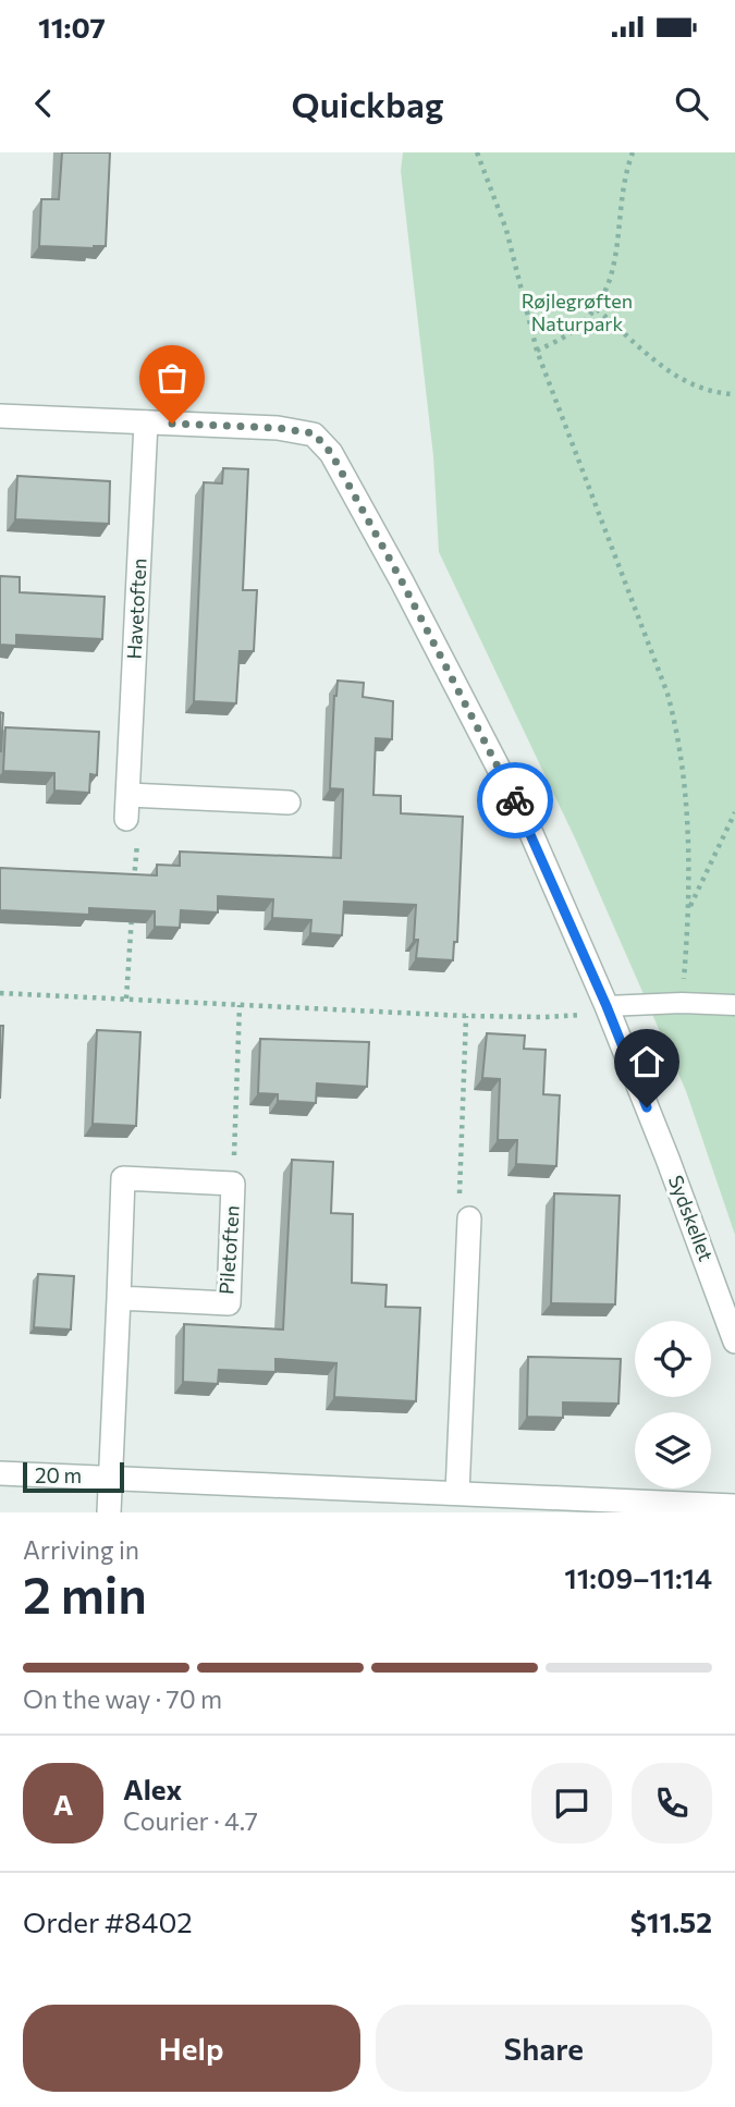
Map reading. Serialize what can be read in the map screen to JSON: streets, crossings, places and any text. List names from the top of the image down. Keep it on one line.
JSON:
{"streets":{"street":["Havetoften","Sydskellet","Piletoften"]},"crossings":[["Havetoften","Sydskellet"]],"parks":["Røjlegrøften Naturpark"],"scale_bar":"20 m","page":{"status":"11:07","header":"Quickbag","scale":"20 m","heading":["2 min","Arriving in","11:09–11:14"],"panel":["Alex","Courier · 4.7","Order #8402","$11.52"],"bar":"On the way · 70 m","round":"A","buttons":["Help","Share"]}}
